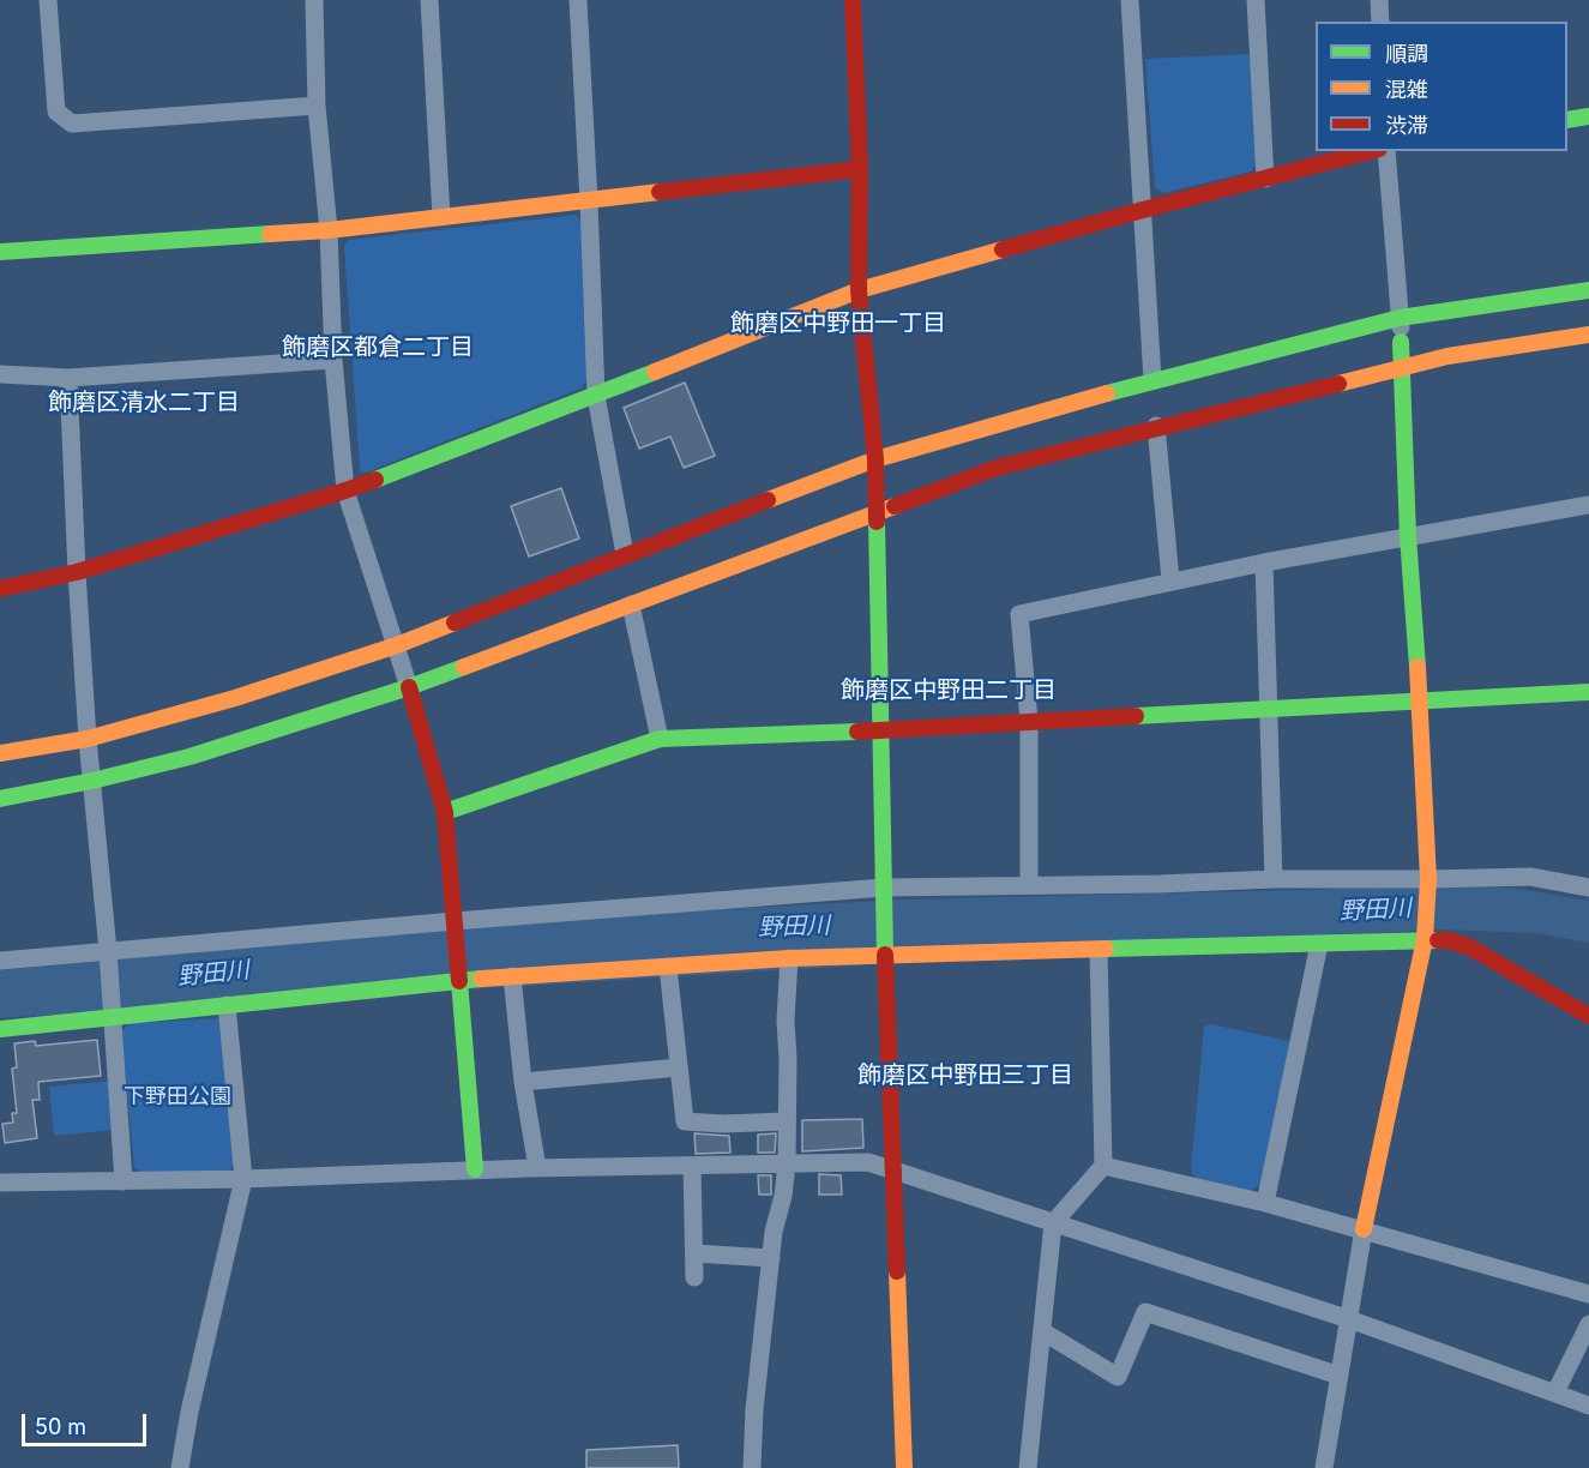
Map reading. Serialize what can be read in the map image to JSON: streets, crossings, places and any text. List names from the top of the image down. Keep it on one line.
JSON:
{"districts":["飾磨区中野田一丁目","飾磨区都倉二丁目","飾磨区清水二丁目","飾磨区中野田二丁目","飾磨区中野田三丁目"],"water":["野田川"],"parks":["下野田公園"],"legend":["順調","混雑","渋滞"],"scale_bar":"50 m"}
